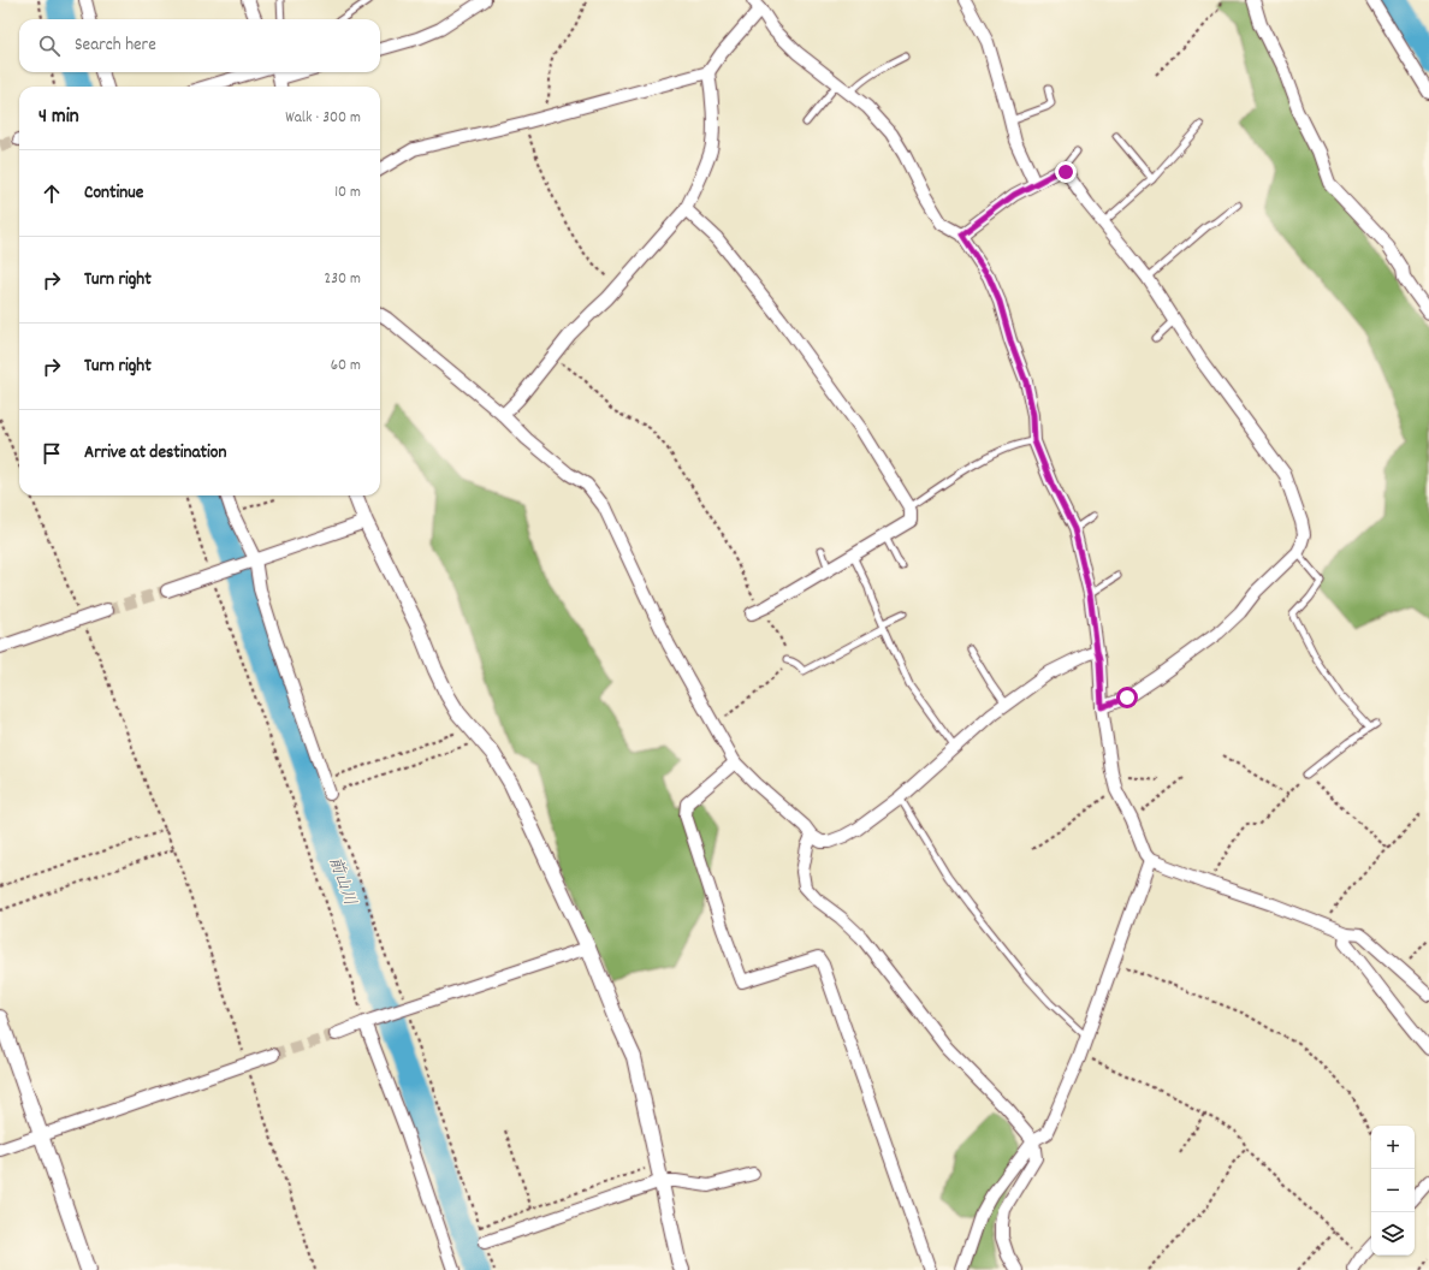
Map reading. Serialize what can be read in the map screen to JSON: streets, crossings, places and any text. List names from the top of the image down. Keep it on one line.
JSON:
{"water":["前山川"],"page":{"search":"Search here","heading":["4 min","Walk · 300 m"],"list":[["Continue","10 m"],["Turn right","230 m"],["Turn right","60 m"],"Arrive at destination"],"map_buttons":["+","−"]}}
